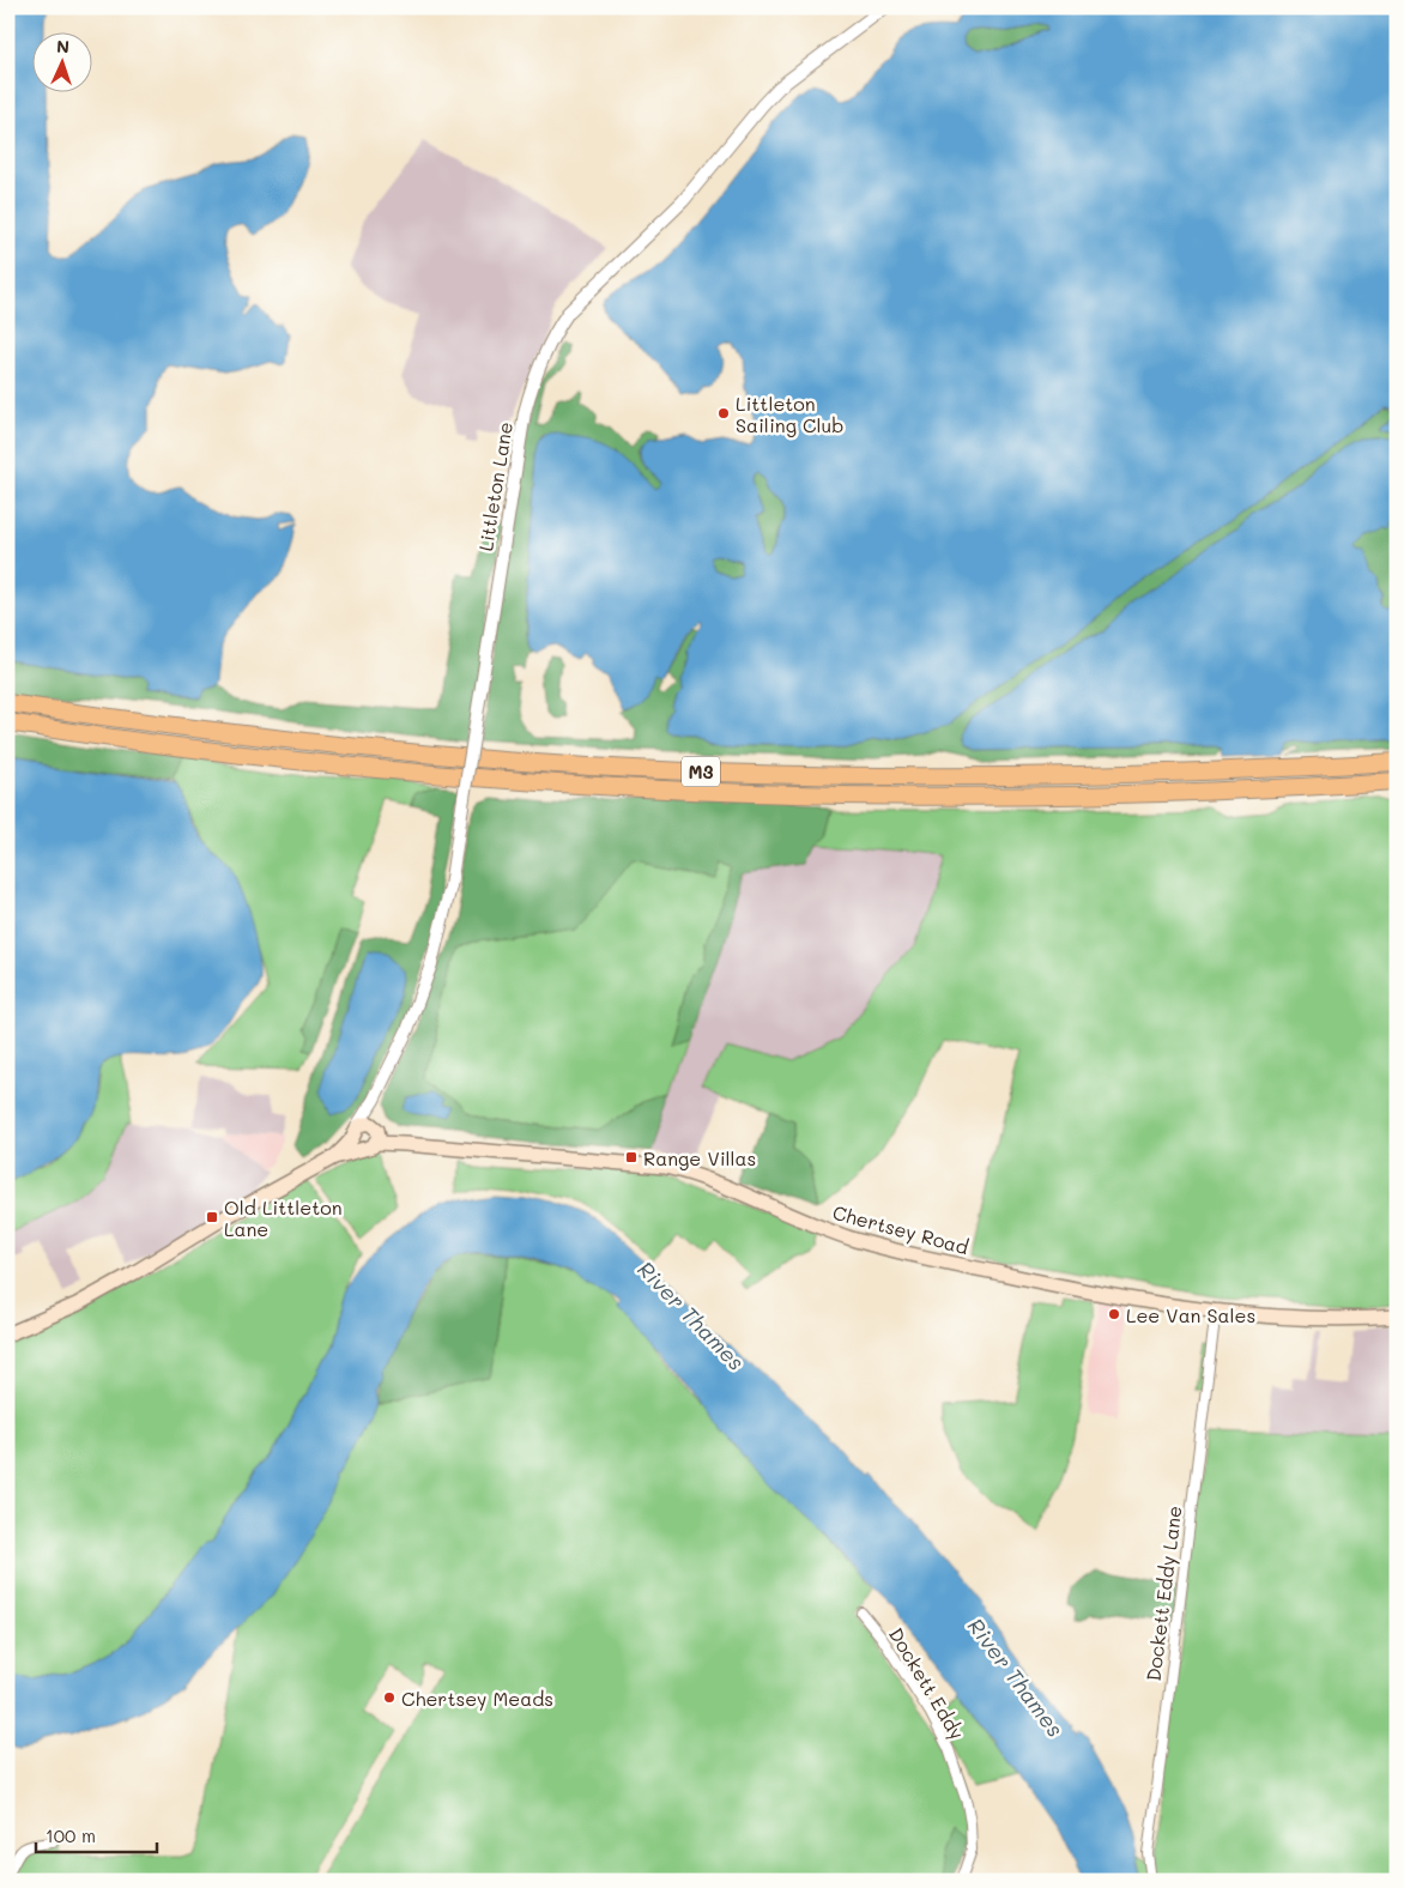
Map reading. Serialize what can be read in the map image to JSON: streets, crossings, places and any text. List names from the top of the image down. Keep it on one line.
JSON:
{"streets":{"highway":["M3"],"main road":["Chertsey Road"],"street":["Littleton Lane","Dockett Eddy Lane","Dockett Eddy"]},"crossings":[["Chertsey Road","Dockett Eddy Lane"]],"water":["River Thames"],"places":{"other":["Littleton Sailing Club","Lee Van Sales","Chertsey Meads"],"transit":["Range Villas","Old Littleton Lane"]},"scale_bar":"100 m","north":"top"}
